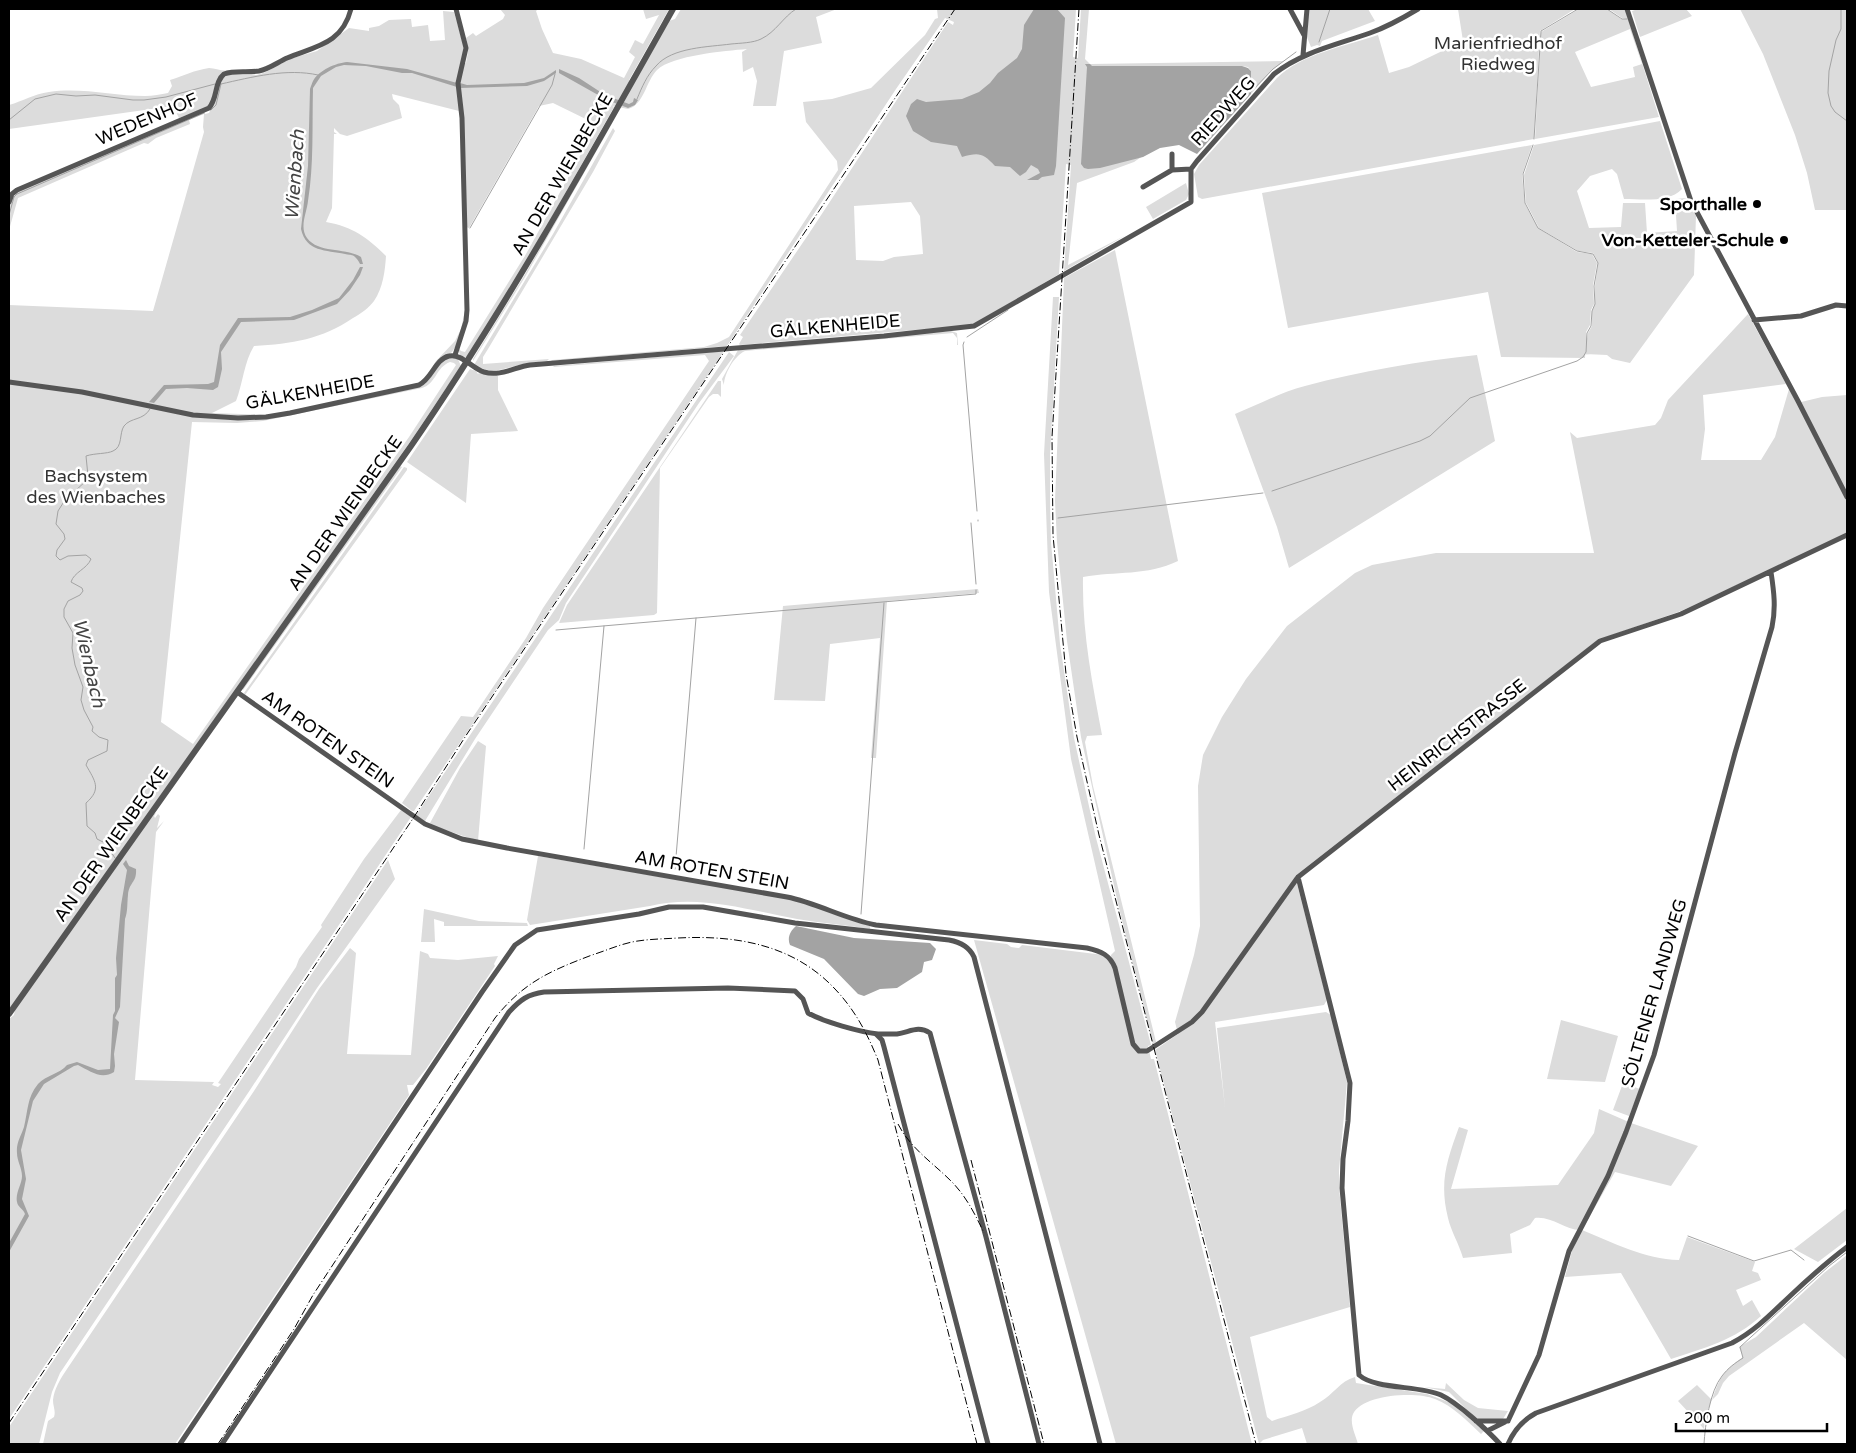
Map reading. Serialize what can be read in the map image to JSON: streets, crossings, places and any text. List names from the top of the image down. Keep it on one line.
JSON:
{"streets":{"street":["RIEDWEG","WEDENHOF","AN DER WIENBECKE","GÄLKENHEIDE","HEINRICHSTRASSE","AM ROTEN STEIN","SÖLTENER LANDWEG"]},"crossings":[["RIEDWEG","GÄLKENHEIDE"],["AN DER WIENBECKE","GÄLKENHEIDE"],["AN DER WIENBECKE","AM ROTEN STEIN"],["HEINRICHSTRASSE","AM ROTEN STEIN"],["HEINRICHSTRASSE","SÖLTENER LANDWEG"]],"water":["Wienbach"],"parks":["Marienfriedhof Riedweg","Bachsystem des Wienbaches"],"places":["Sporthalle","Von-Ketteler-Schule"],"scale_bar":"200 m"}
